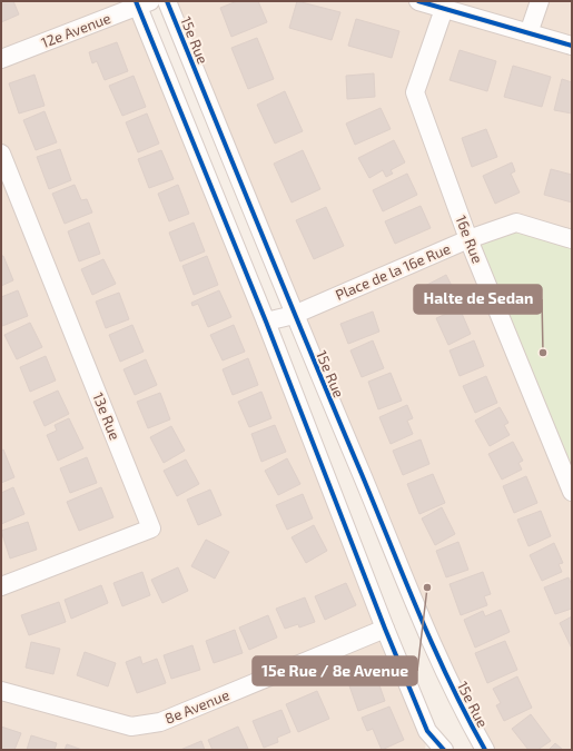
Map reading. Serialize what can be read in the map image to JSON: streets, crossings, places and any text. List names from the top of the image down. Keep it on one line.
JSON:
{"streets":{"street":["12e Avenue","15e Rue","16e Rue","Place de la 16e Rue","13e Rue","8e Avenue"]},"crossings":[["15e Rue","Place de la 16e Rue"],["16e Rue","Place de la 16e Rue"]],"places":["Halte de Sedan","15e Rue / 8e Avenue"]}
